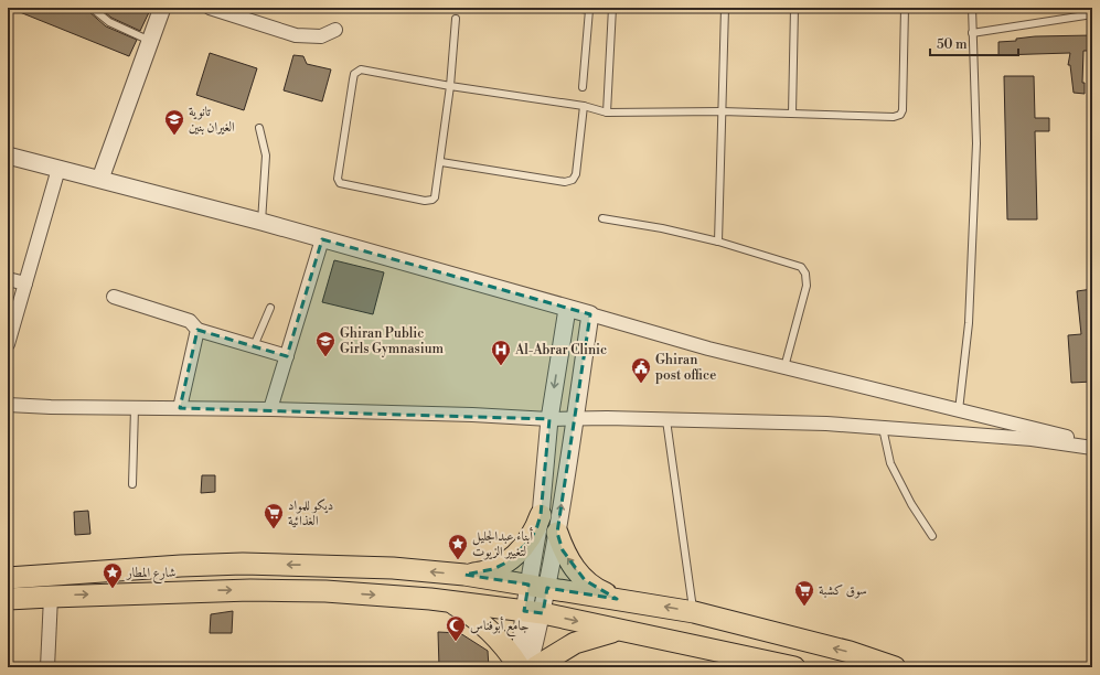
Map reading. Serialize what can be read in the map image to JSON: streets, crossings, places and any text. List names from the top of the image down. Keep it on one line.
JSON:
{"places":{"school or university":["تانوية الغيران بنين","Ghiran Public Girls Gymnasium"],"hospital":["Al-Abrar Clinic"],"public building":["Ghiran post office"],"supermarket":["ديكو للمواد الغذائية","سوق كشبة"],"place":["أبناء عبدالجليل لتغيير الزيوت","شارع المطار"],"mosque":["جامع أبوفناس"]},"scale_bar":"50 m"}
